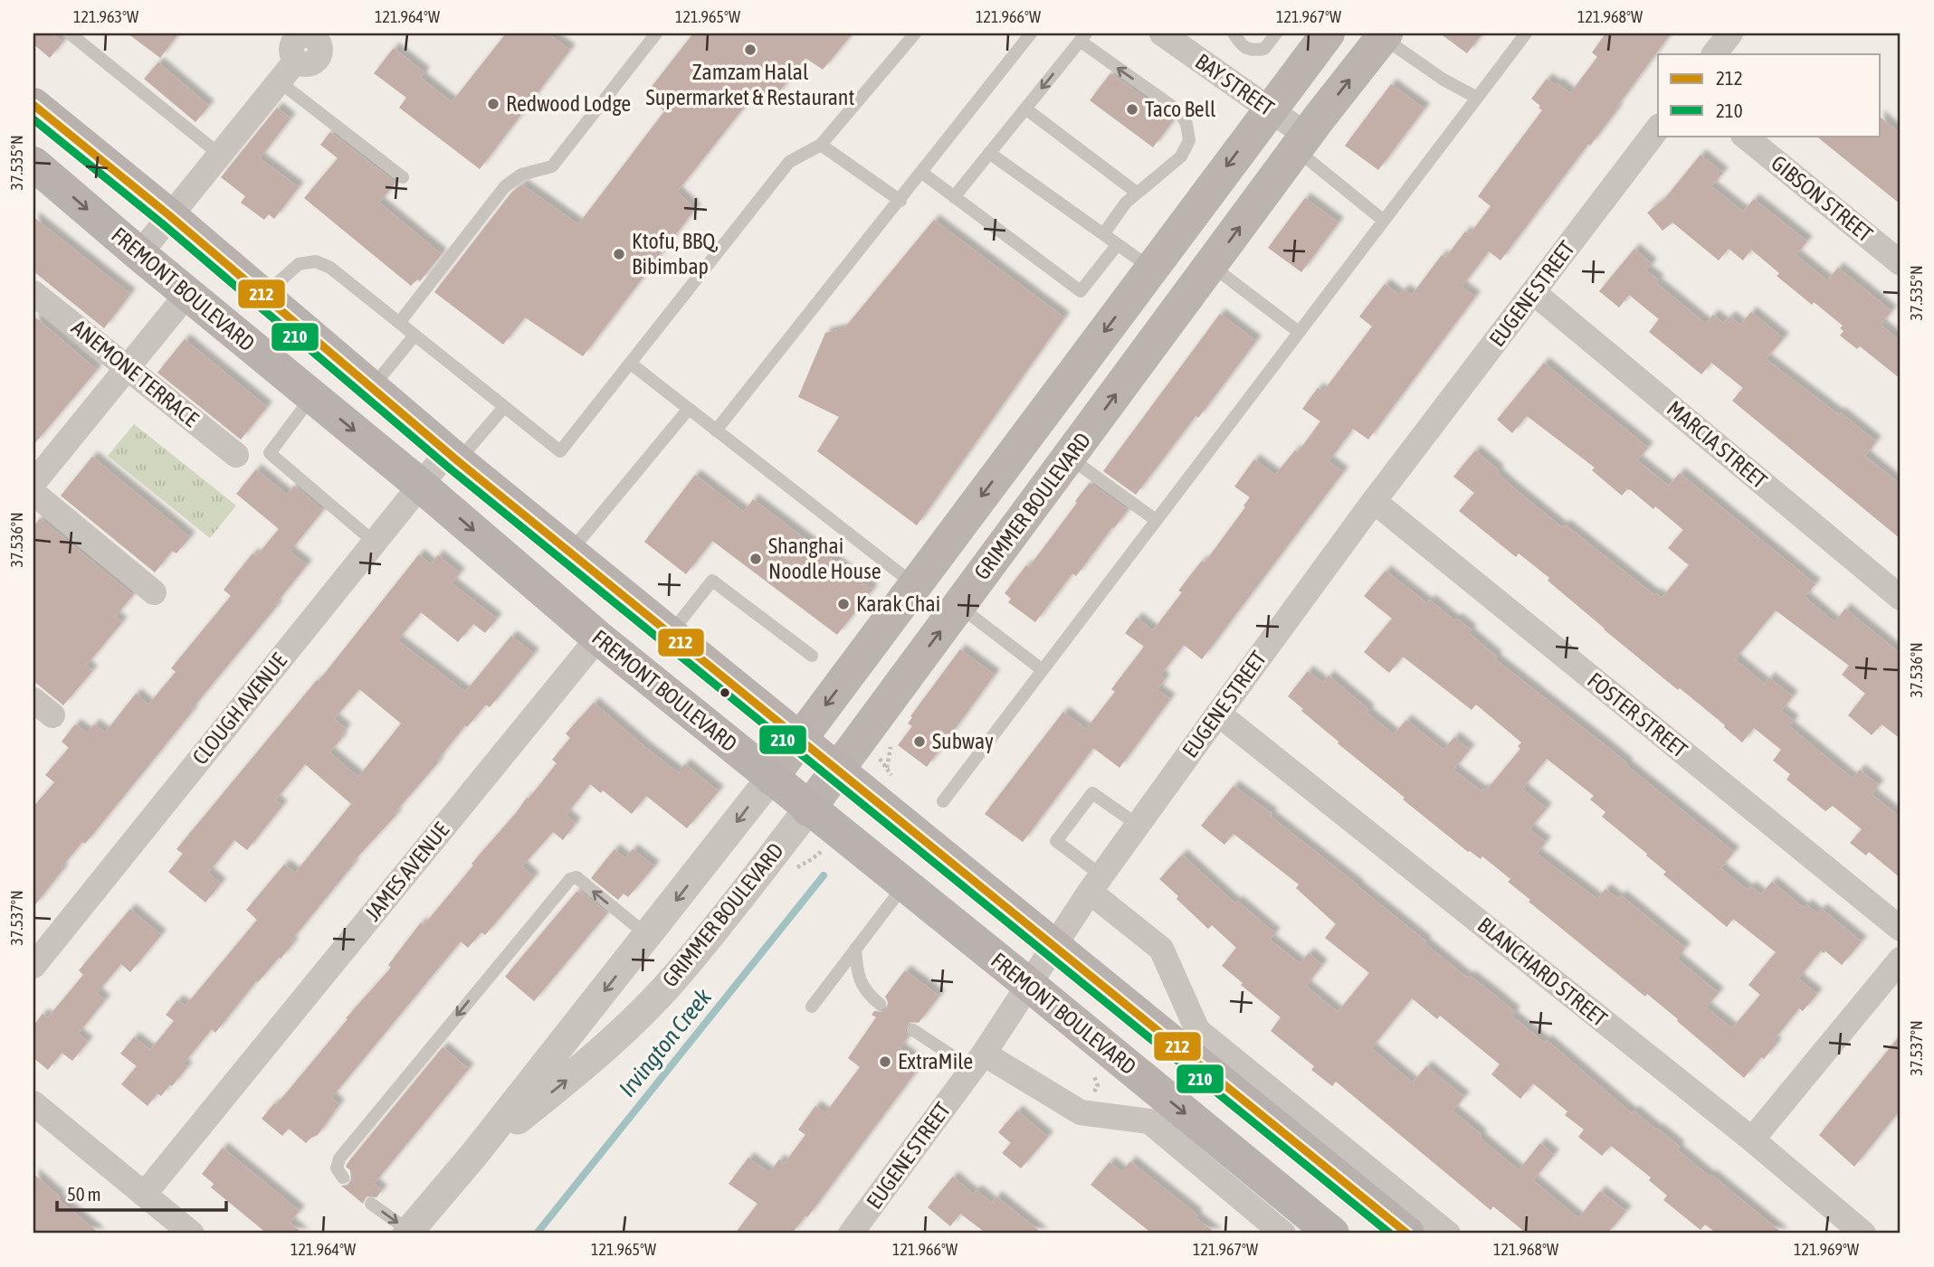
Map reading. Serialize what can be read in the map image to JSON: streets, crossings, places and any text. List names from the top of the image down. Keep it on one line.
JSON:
{"streets":{"main road":["FREMONT BOULEVARD","GRIMMER BOULEVARD"],"street":["BAY STREET","GIBSON STREET","EUGENE STREET","ANEMONE TERRACE","MARCIA STREET","CLOUGH AVENUE","FOSTER STREET","JAMES AVENUE","BLANCHARD STREET"]},"crossings":[["BAY STREET","GRIMMER BOULEVARD"],["FREMONT BOULEVARD","EUGENE STREET"],["FREMONT BOULEVARD","GRIMMER BOULEVARD"],["FREMONT BOULEVARD","CLOUGH AVENUE"],["FREMONT BOULEVARD","JAMES AVENUE"],["EUGENE STREET","MARCIA STREET"],["EUGENE STREET","FOSTER STREET"],["EUGENE STREET","BLANCHARD STREET"]],"water":["Irvington Creek"],"places":["Zamzam Halal Supermarket & Restaurant","Redwood Lodge","Taco Bell","Ktofu, BBQ, Bibimbap","Shanghai Noodle House","Karak Chai","Subway","ExtraMile"],"lines":["transit line 212","transit line 210"],"legend":["212","210"],"scale_bar":"50 m","coordinates":["121.963°W","121.964°W","121.965°W","121.966°W","121.967°W","121.968°W","37.535°N","37.536°N","37.537°N","121.969°W"]}
